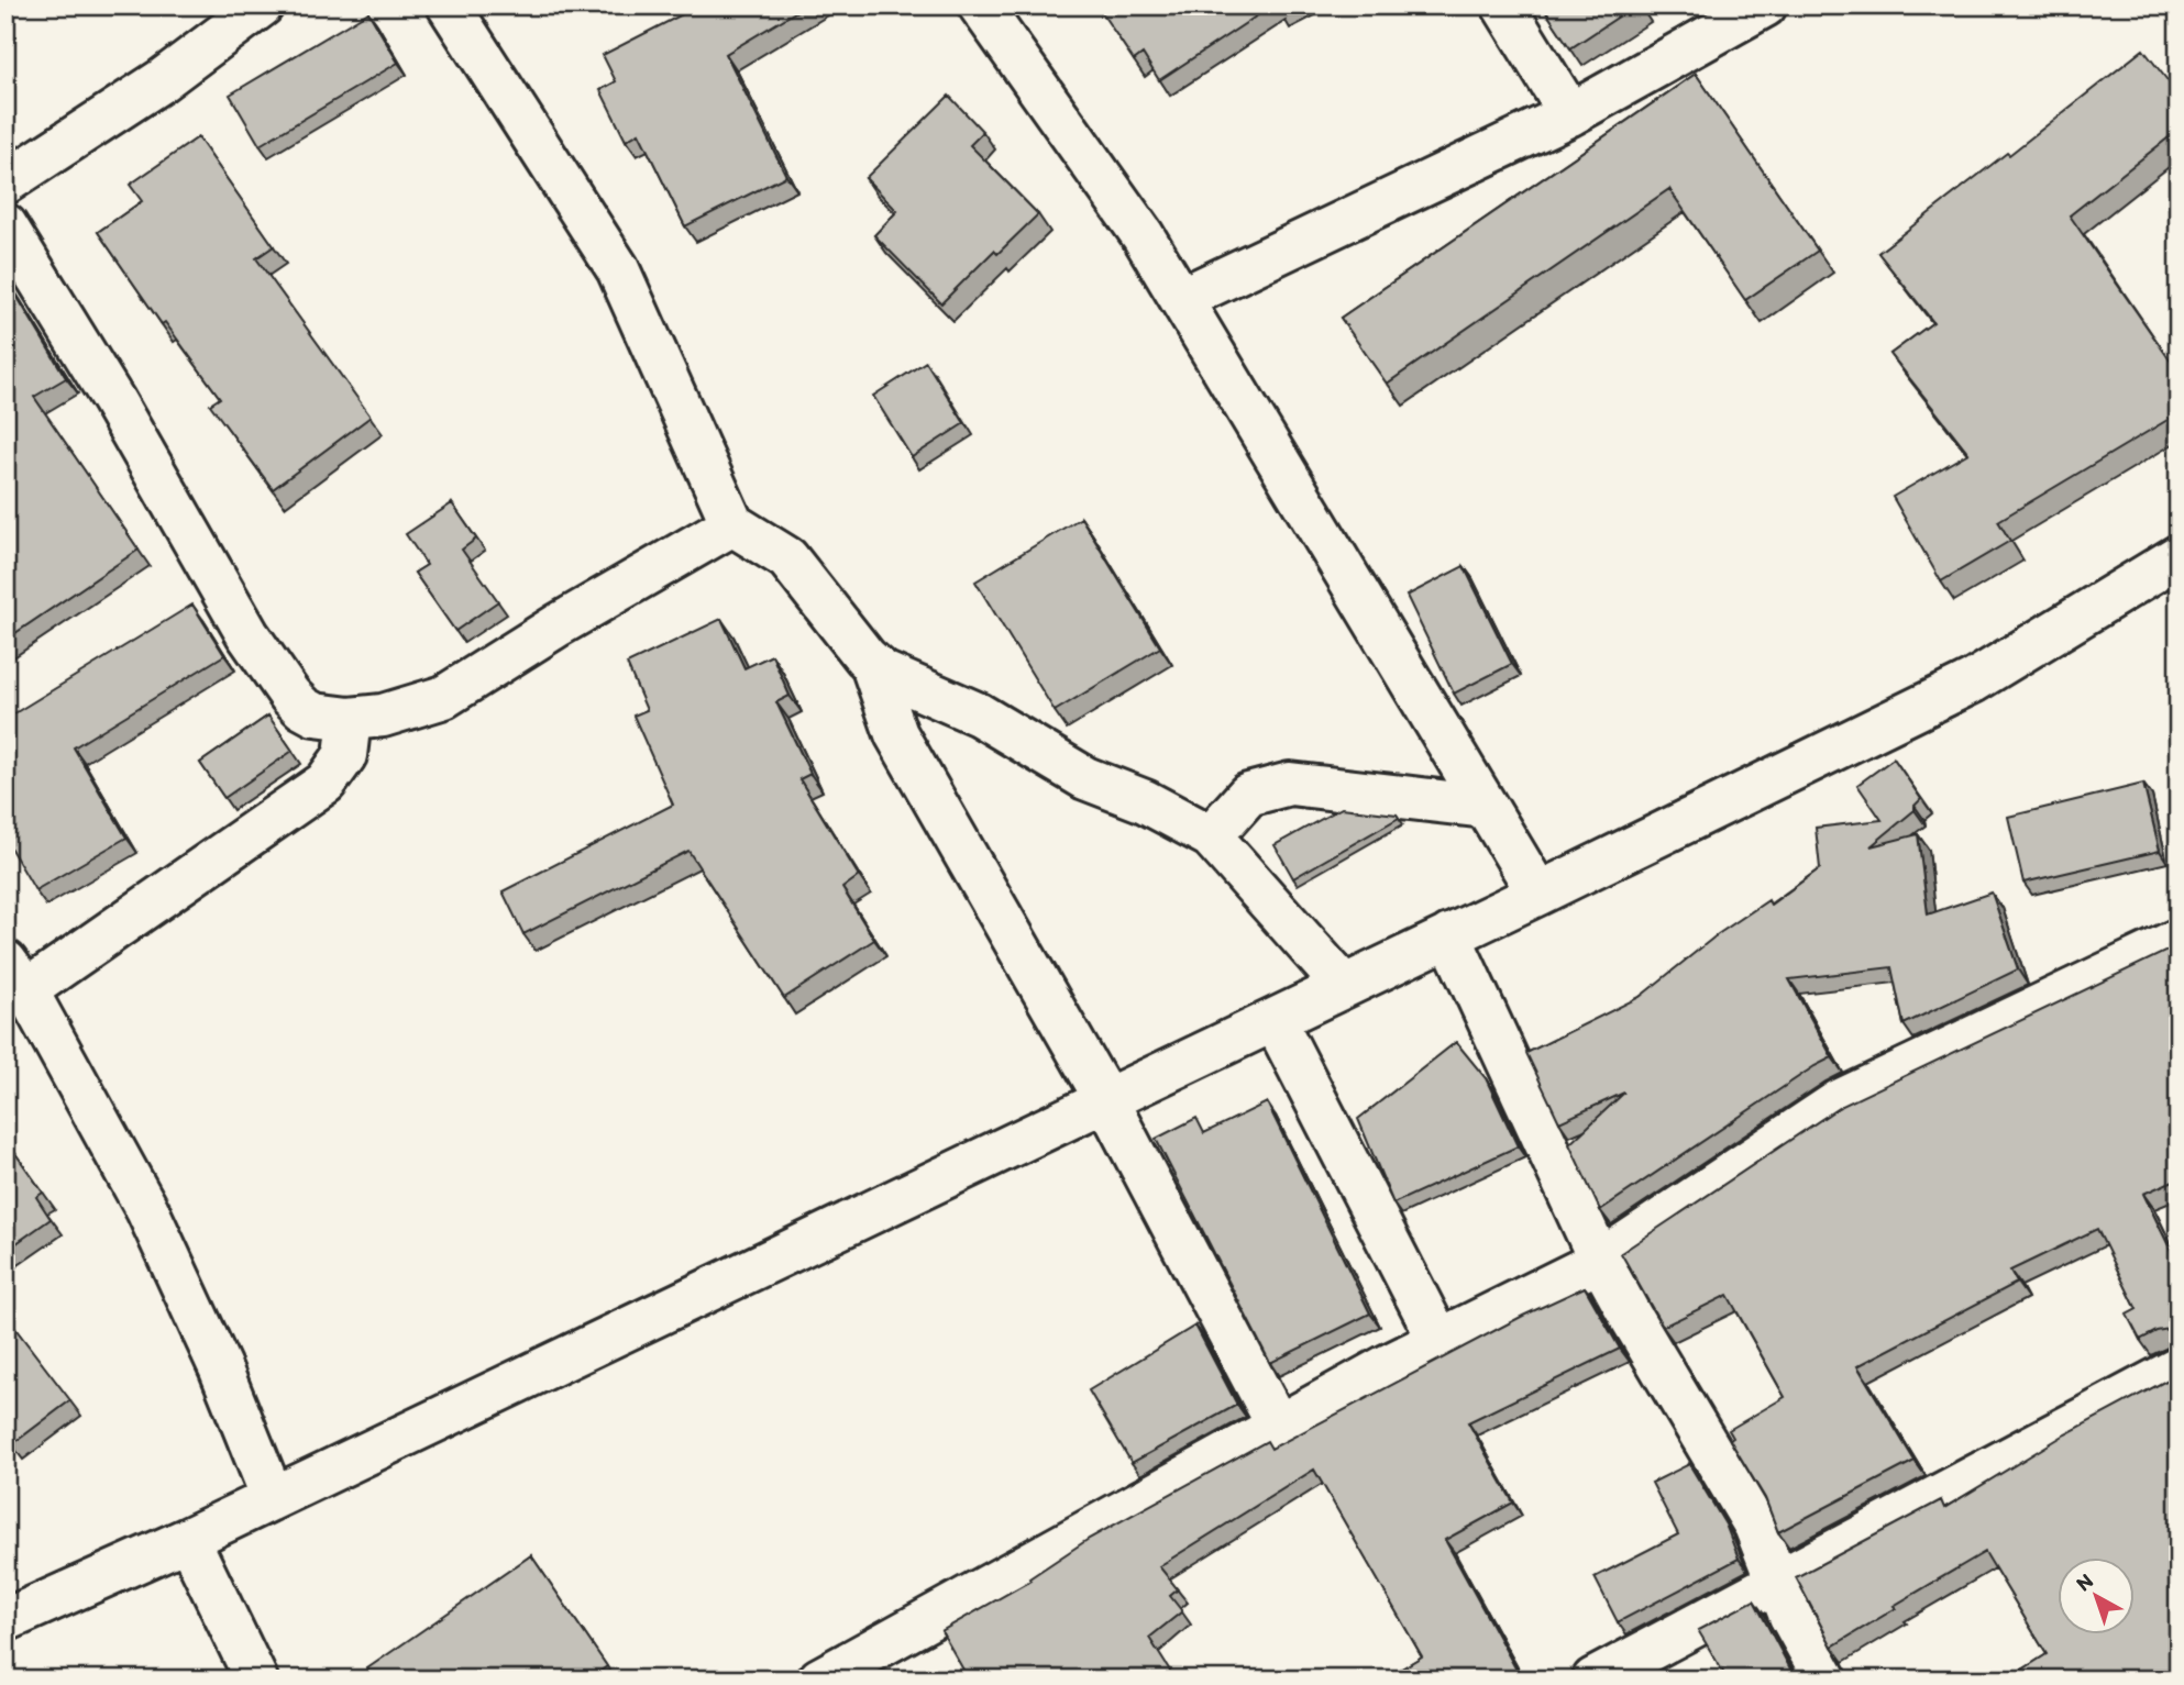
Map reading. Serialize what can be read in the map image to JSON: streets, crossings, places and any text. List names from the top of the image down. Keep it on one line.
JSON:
{"north":"top left"}
